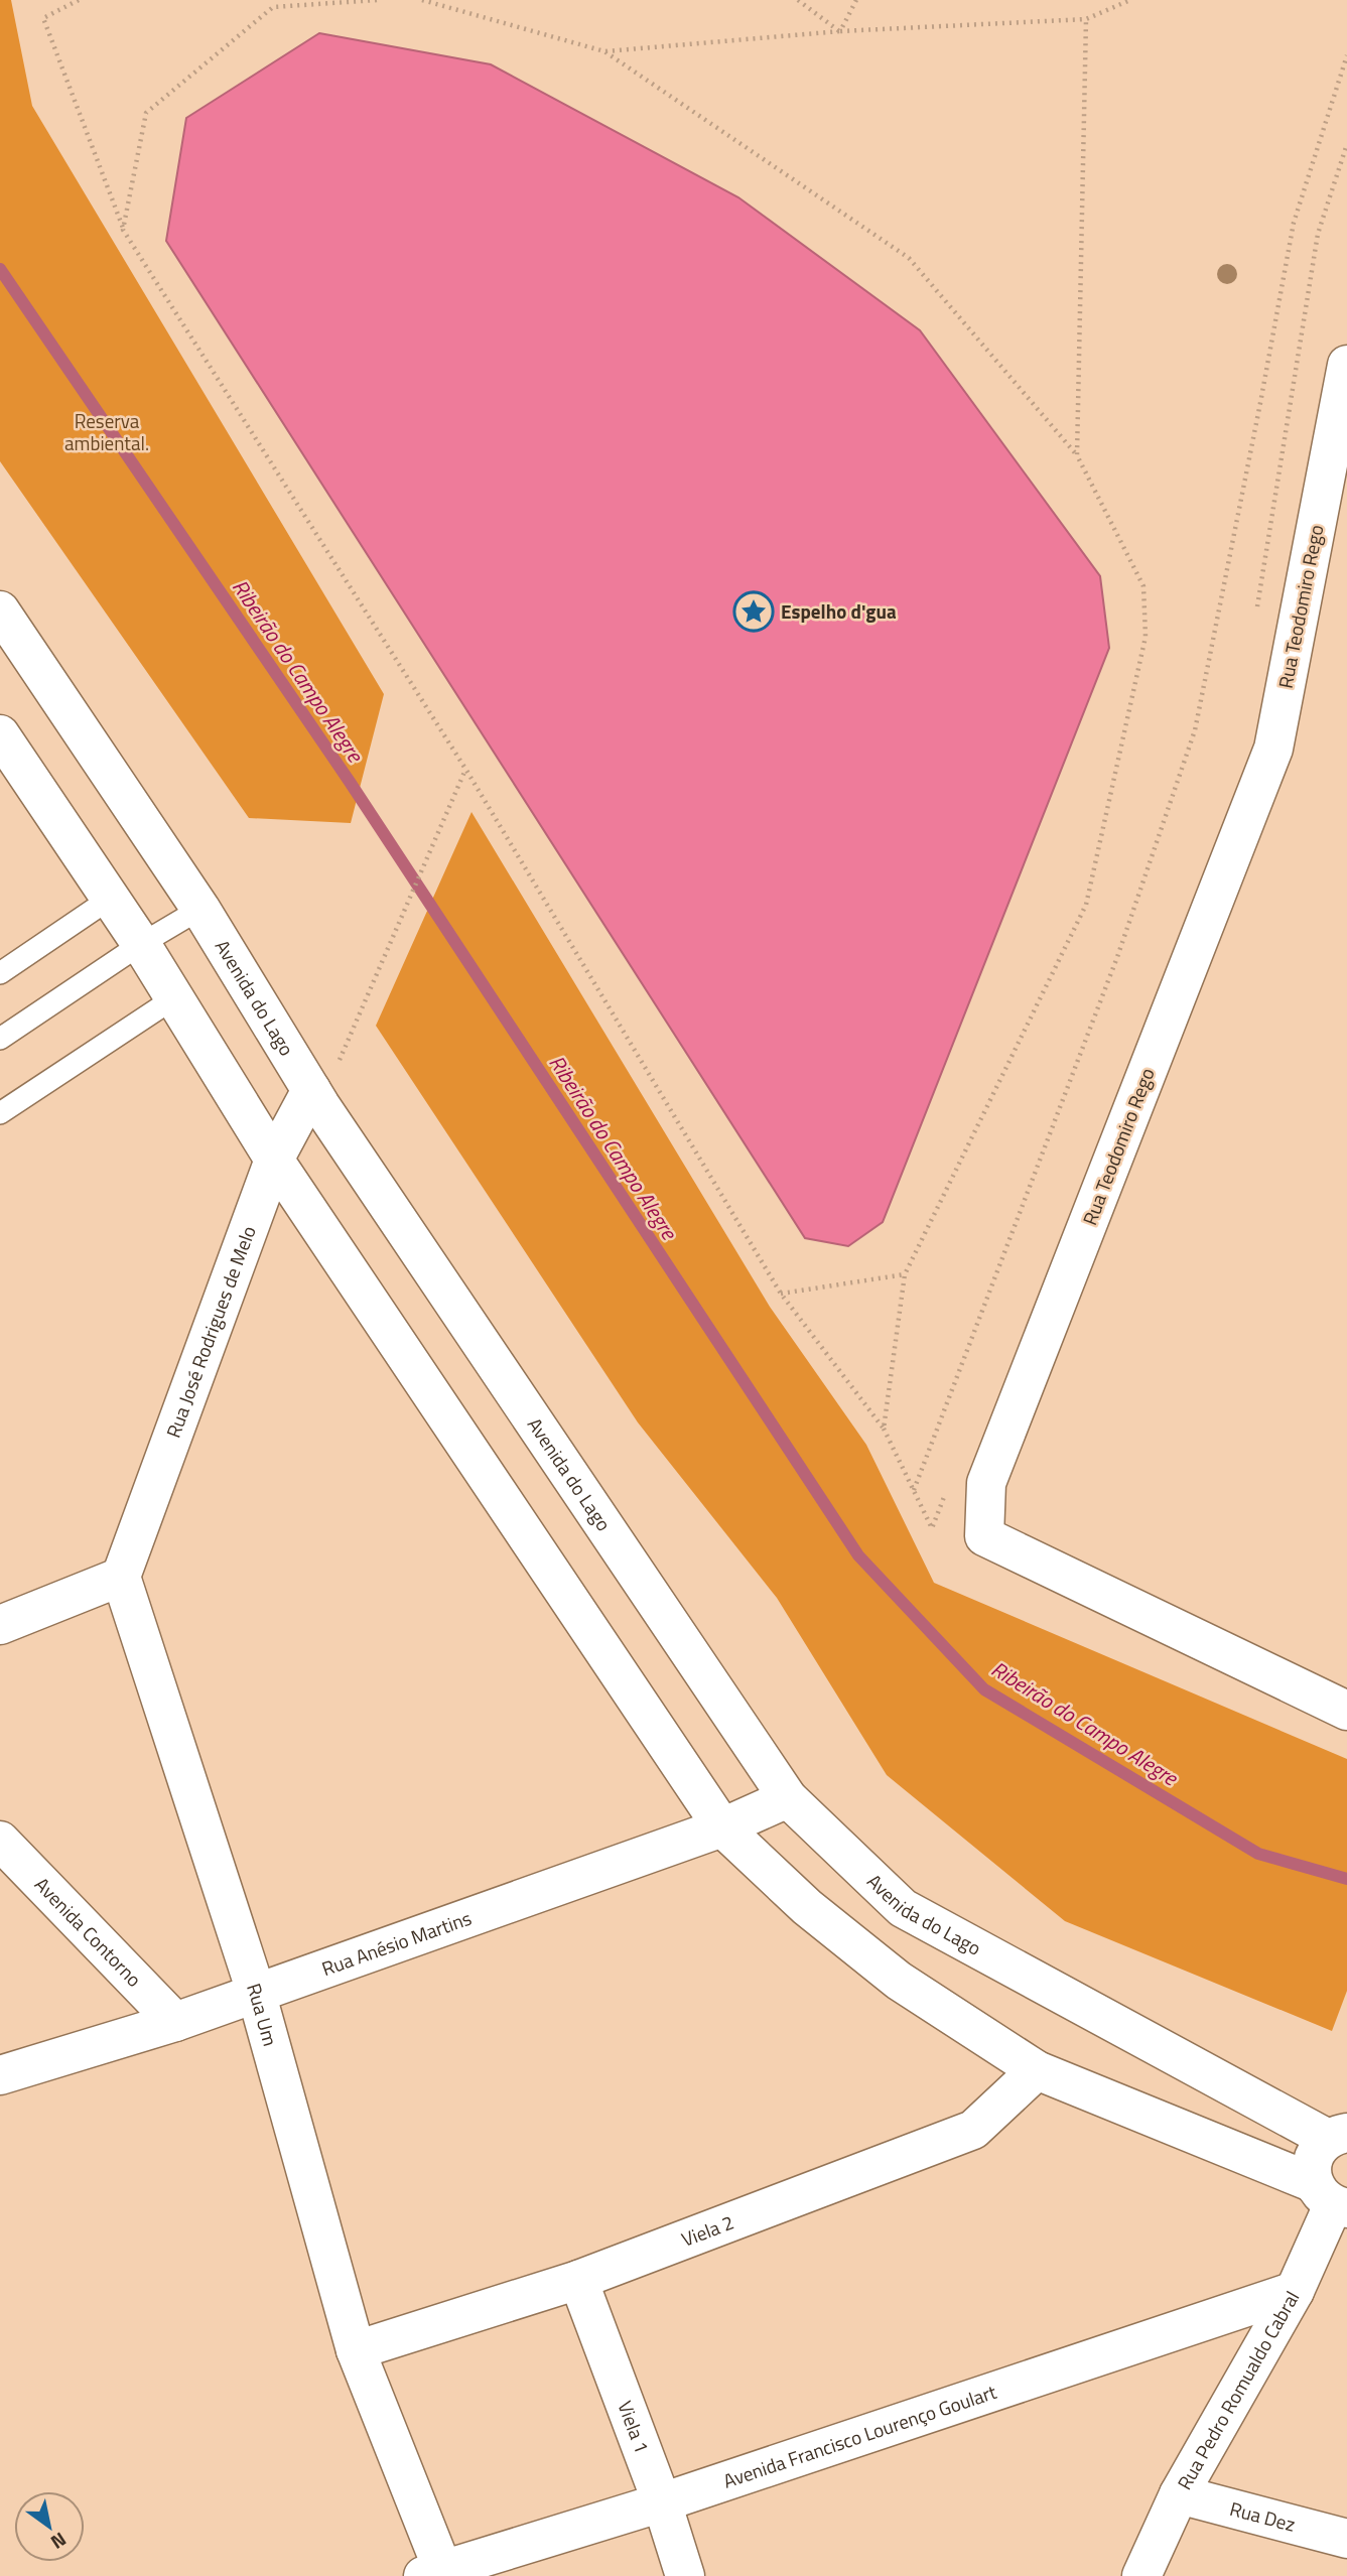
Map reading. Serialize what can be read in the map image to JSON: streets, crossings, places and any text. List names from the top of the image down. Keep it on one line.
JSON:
{"streets":{"street":["Rua Teodomiro Rego","Avenida do Lago","Rua José Rodrigues de Melo","Avenida Contorno","Rua Anésio Martins","Rua Um","Viela 2","Rua Pedro Romualdo Cabral","Viela 1","Avenida Francisco Lourenço Goulart","Rua Dez"]},"crossings":[["Avenida do Lago","Rua José Rodrigues de Melo"],["Avenida do Lago","Rua Anésio Martins"],["Avenida do Lago","Rua Pedro Romualdo Cabral"],["Rua José Rodrigues de Melo","Rua Um"],["Avenida Contorno","Rua Anésio Martins"],["Rua Anésio Martins","Rua Um"],["Rua Um","Viela 2"],["Rua Um","Avenida Francisco Lourenço Goulart"],["Viela 2","Viela 1"],["Rua Pedro Romualdo Cabral","Avenida Francisco Lourenço Goulart"],["Rua Pedro Romualdo Cabral","Rua Dez"],["Viela 1","Avenida Francisco Lourenço Goulart"]],"water":["Ribeirão do Campo Alegre"],"parks":["Reserva ambiental."],"places":{"place":["Espelho d'gua"]},"north":"bottom right"}
